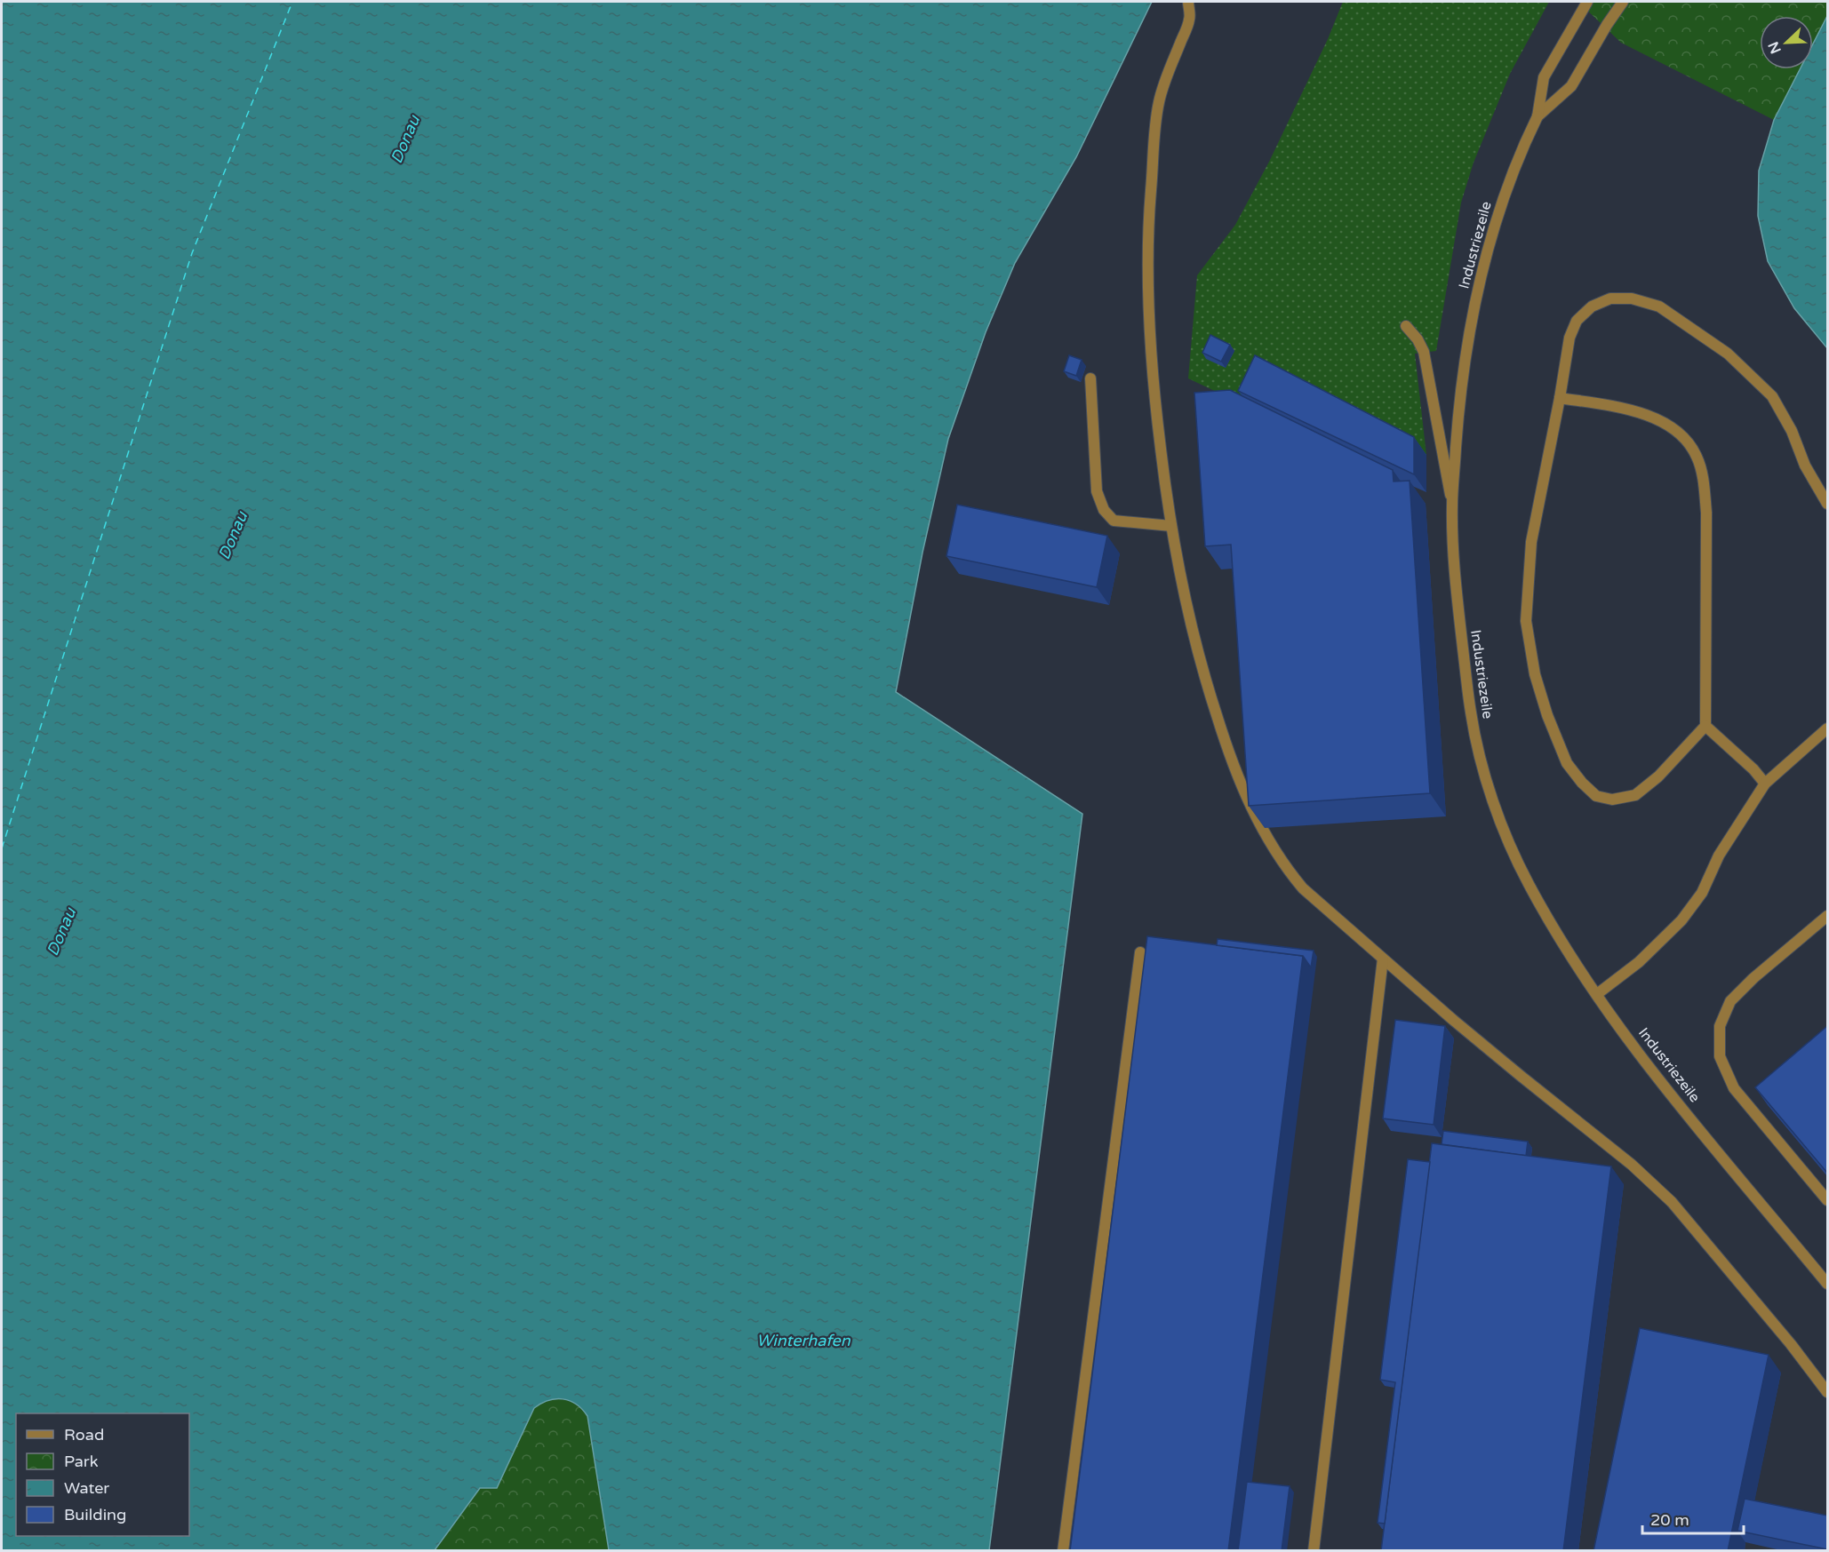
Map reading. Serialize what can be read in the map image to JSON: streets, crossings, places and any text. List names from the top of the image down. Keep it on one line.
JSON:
{"streets":{"street":["Industriezeile"]},"water":["Donau","Winterhafen"],"legend":["Road","Park","Water","Building"],"scale_bar":"20 m","north":"bottom left"}
